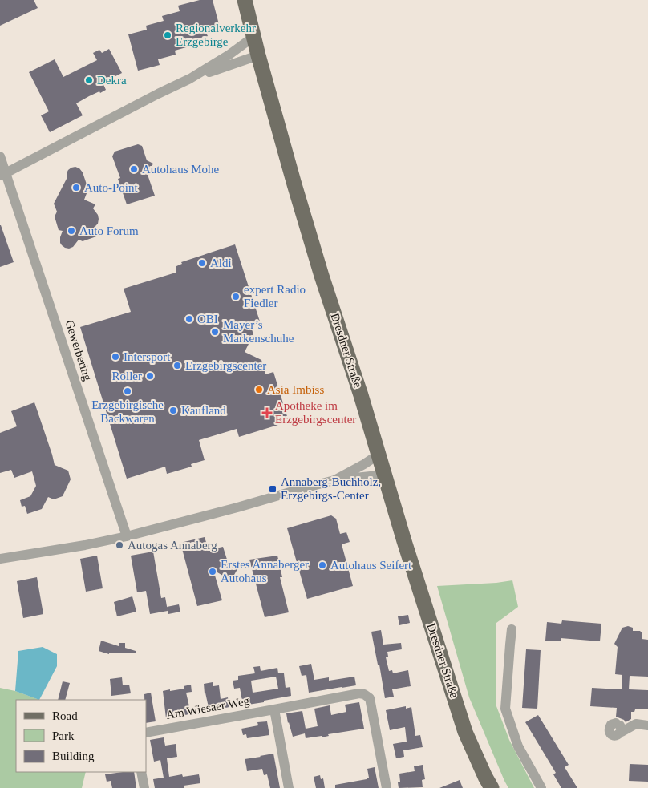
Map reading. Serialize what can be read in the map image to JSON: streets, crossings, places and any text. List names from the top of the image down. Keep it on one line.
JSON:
{"streets":{"main road":["Dresdner Straße"],"street":["Gewerbering","Am Wiesaer Weg"]},"places":{"other":["Regionalverkehr Erzgebirge","Dekra","Autohaus Mohe","Auto-Point","Auto Forum","Aldi","expert Radio Fiedler","OBI","Mayer’s Markenschuhe","Intersport","Erzgebirgscenter","Roller","Asia Imbiss","Erzgebirgische Backwaren","Kaufland","Autogas Annaberg","Autohaus Seifert","Erstes Annaberger Autohaus"],"health":["Apotheke im Erzgebirgscenter"],"transit":["Annaberg-Buchholz, Erzgebirgs-Center"]},"legend":["Road","Park","Building"]}
